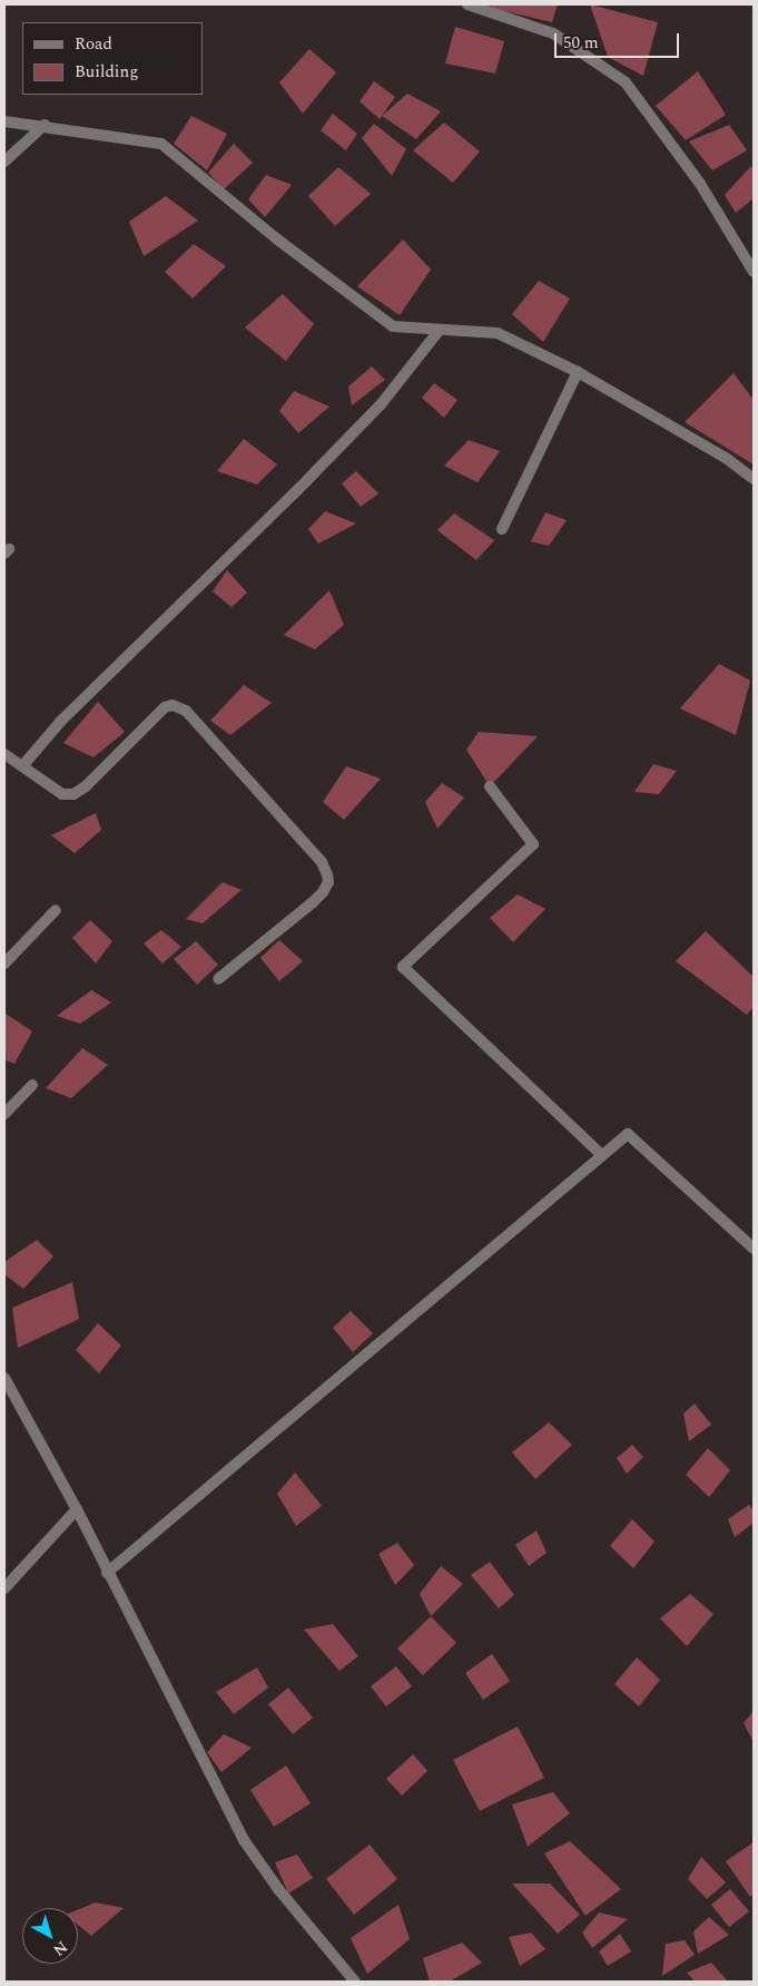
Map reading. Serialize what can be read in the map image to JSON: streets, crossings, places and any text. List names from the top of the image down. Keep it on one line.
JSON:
{"legend":["Road","Building"],"scale_bar":"50 m","north":"bottom right"}
